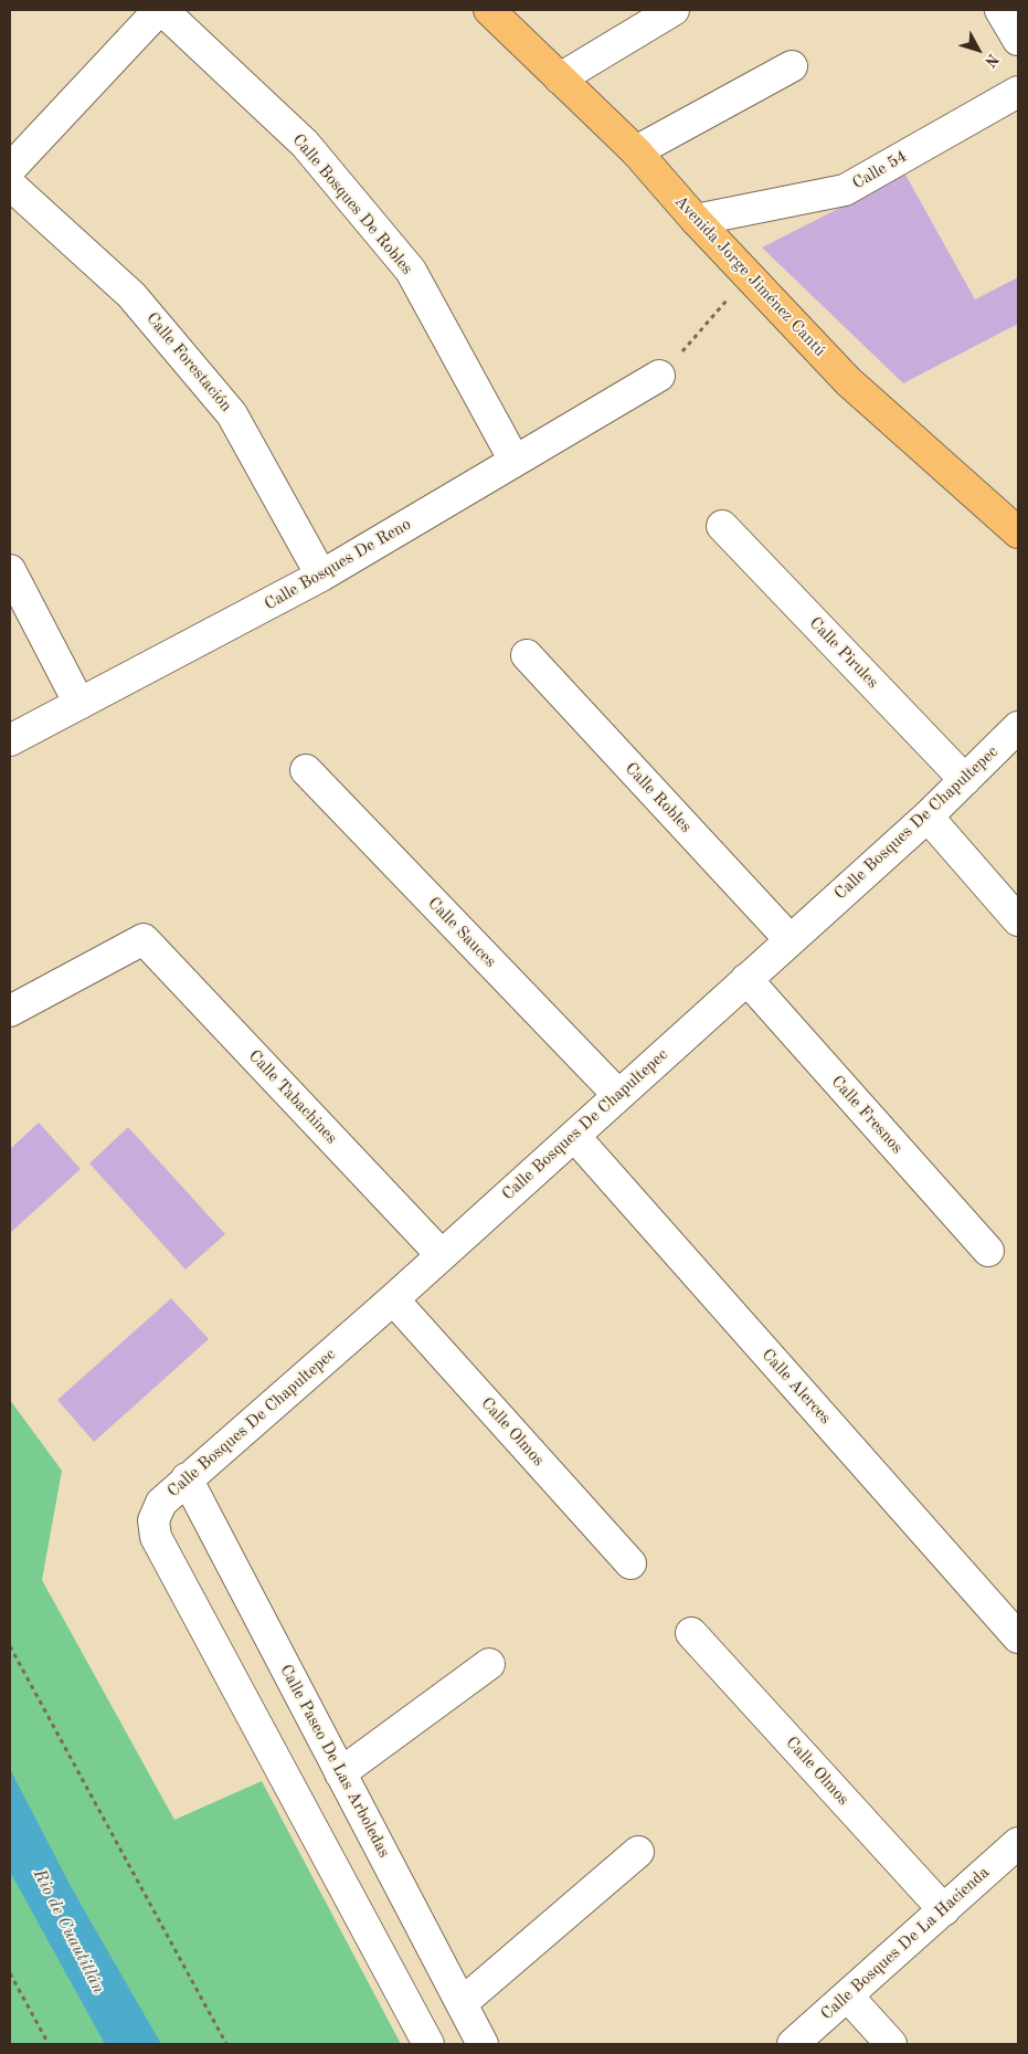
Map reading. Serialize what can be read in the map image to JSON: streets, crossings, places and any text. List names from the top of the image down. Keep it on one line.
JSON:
{"streets":{"main road":["Avenida Jorge Jiménez Cantú"],"street":["Calle 54","Calle Bosques De Robles","Calle Forestación","Calle Bosques De Reno","Calle Pirules","Calle Robles","Calle Bosques De Chapultepec","Calle Sauces","Calle Tabachines","Calle Fresnos","Calle Alerces","Calle Olmos","Calle Paseo De Las Arboledas","Calle Bosques De La Hacienda"]},"crossings":[["Calle 54","Avenida Jorge Jiménez Cantú"],["Calle Bosques De Robles","Calle Bosques De Reno"],["Calle Forestación","Calle Bosques De Reno"],["Calle Pirules","Calle Bosques De Chapultepec"],["Calle Robles","Calle Bosques De Chapultepec"],["Calle Bosques De Chapultepec","Calle Sauces"],["Calle Bosques De Chapultepec","Calle Tabachines"],["Calle Bosques De Chapultepec","Calle Fresnos"],["Calle Bosques De Chapultepec","Calle Alerces"],["Calle Bosques De Chapultepec","Calle Olmos"],["Calle Bosques De Chapultepec","Calle Paseo De Las Arboledas"],["Calle Olmos","Calle Bosques De La Hacienda"]],"water":["Rio de Cuautitlán"],"north":"bottom right"}
